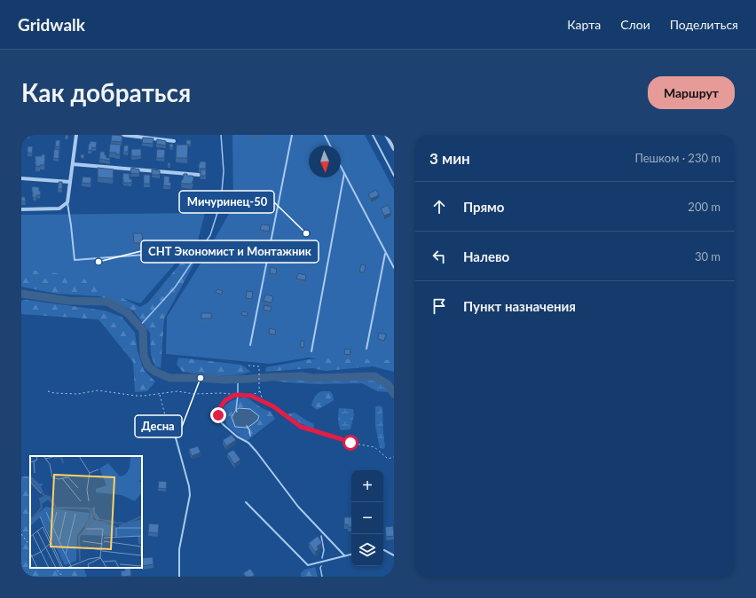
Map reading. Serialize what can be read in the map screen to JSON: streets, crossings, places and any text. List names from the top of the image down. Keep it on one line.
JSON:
{"places":["Мичуринец-50","СНТ Экономист и Монтажник","Десна"],"north":"bottom","page":{"header":"Gridwalk","nav":["Карта","Слои","Поделиться"],"buttons":"Маршрут","title":"Как добраться","heading":["3 мин","Пешком · 230 m"],"list":[["Прямо","200 m"],["Налево","30 m"],"Пункт назначения"],"map_buttons":["+","−"]}}
